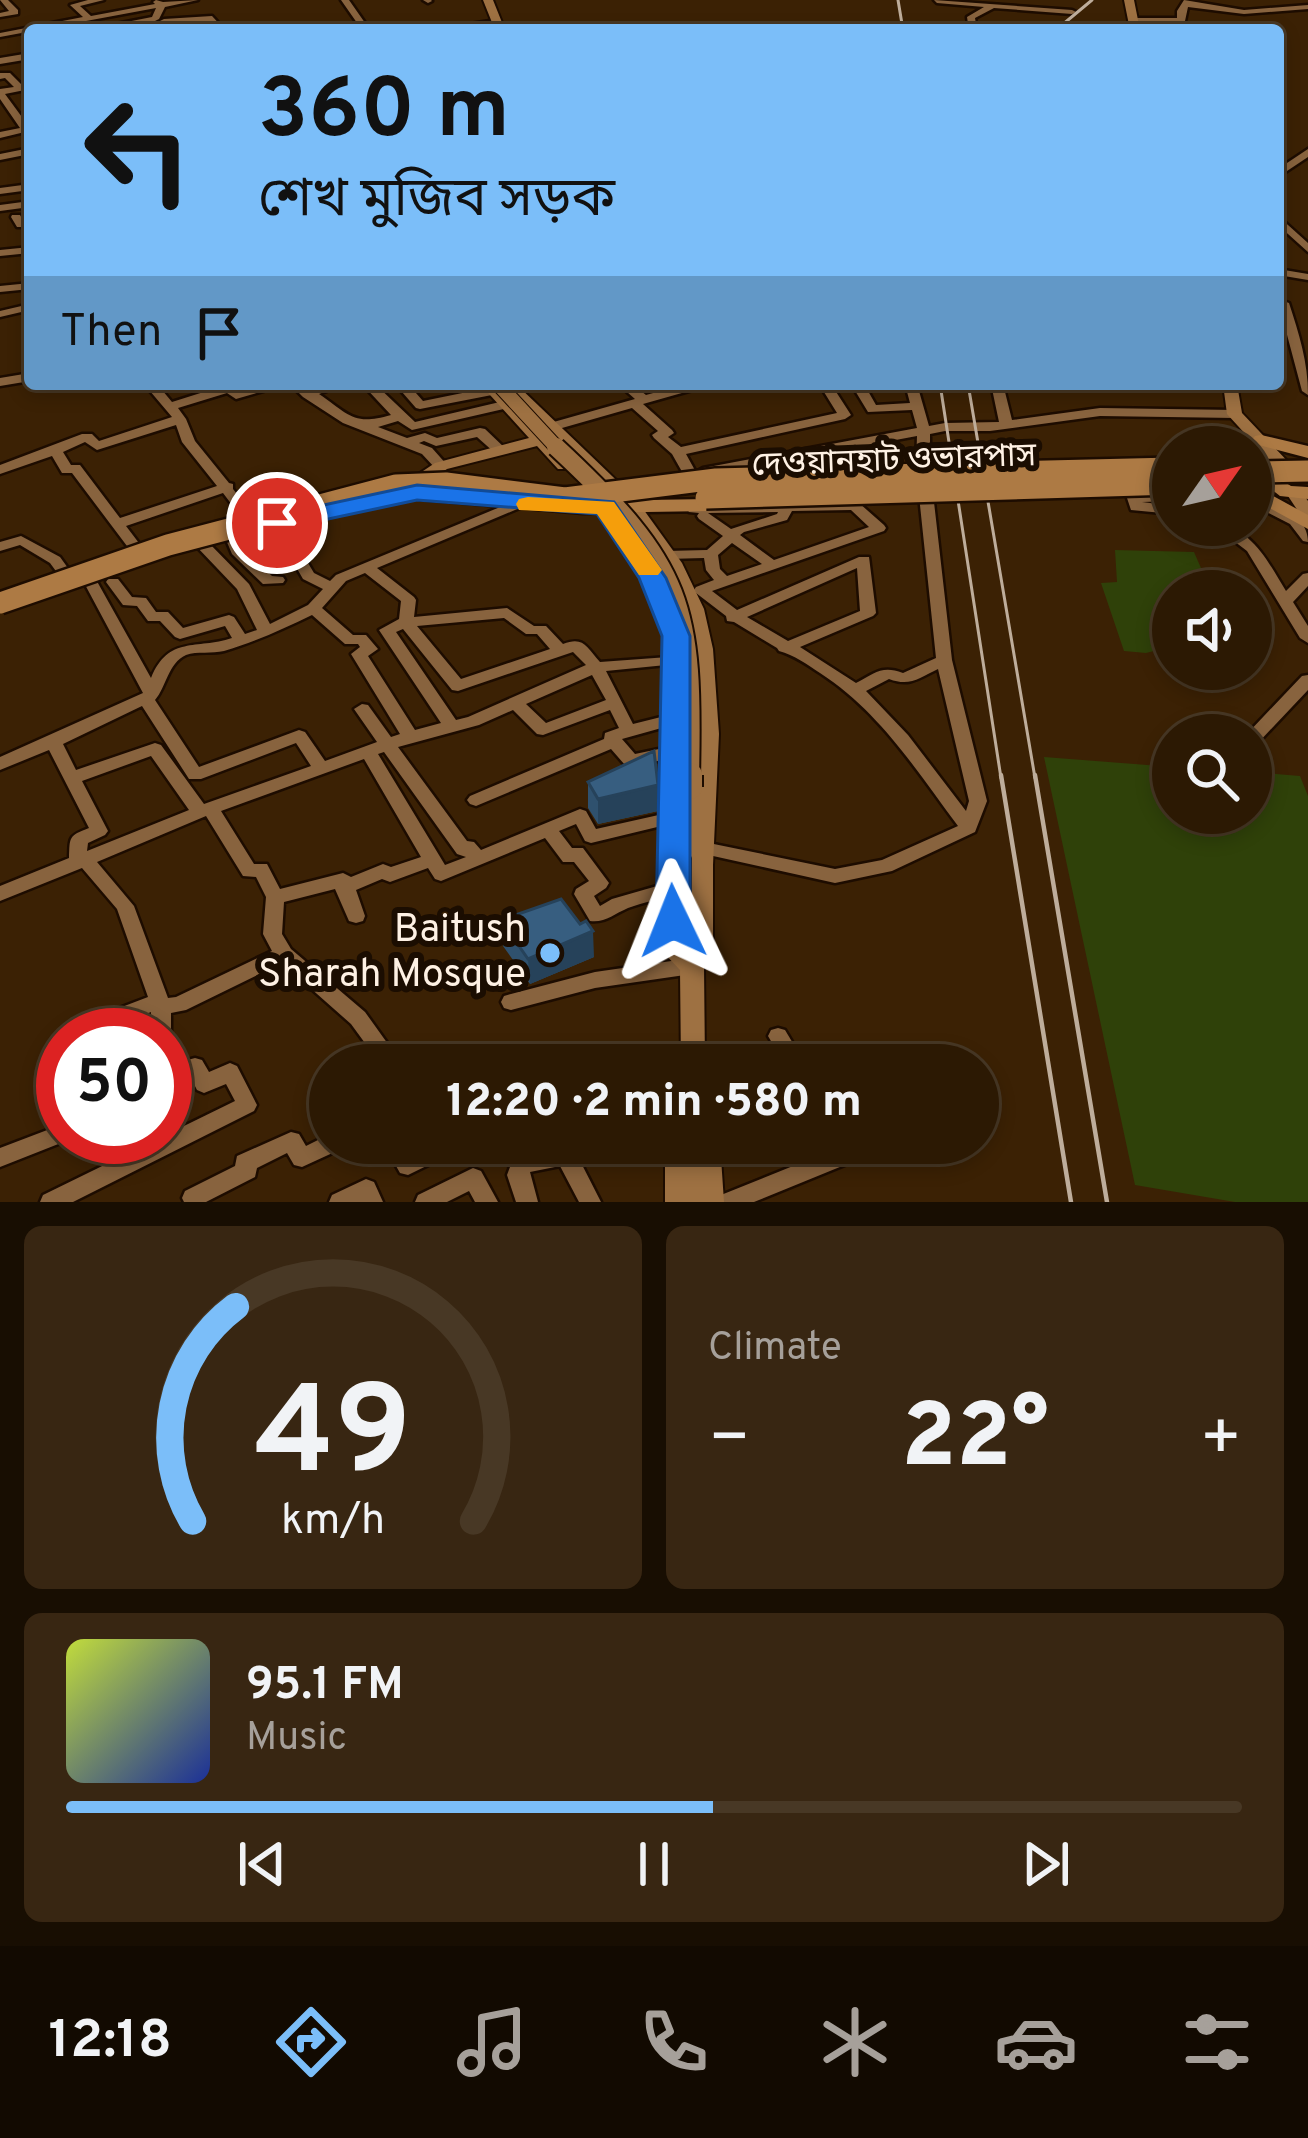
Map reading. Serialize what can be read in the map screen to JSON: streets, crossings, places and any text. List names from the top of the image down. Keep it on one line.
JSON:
{"streets":{"highway":["দেওয়ানহাট ওভারপাস"]},"places":["Baitush Sharah Mosque"],"north":"top right","page":{"turn":["360 m","শেখ মুজিব সড়ক"],"then":"Then","limit":"50","trip":"12:20 · 2 min · 580 m","tile":"Climate","heat":["−","22°","+"],"song":["95.1 FM","Music"],"tabs":"12:18","gauge":["49","km/h"]}}
